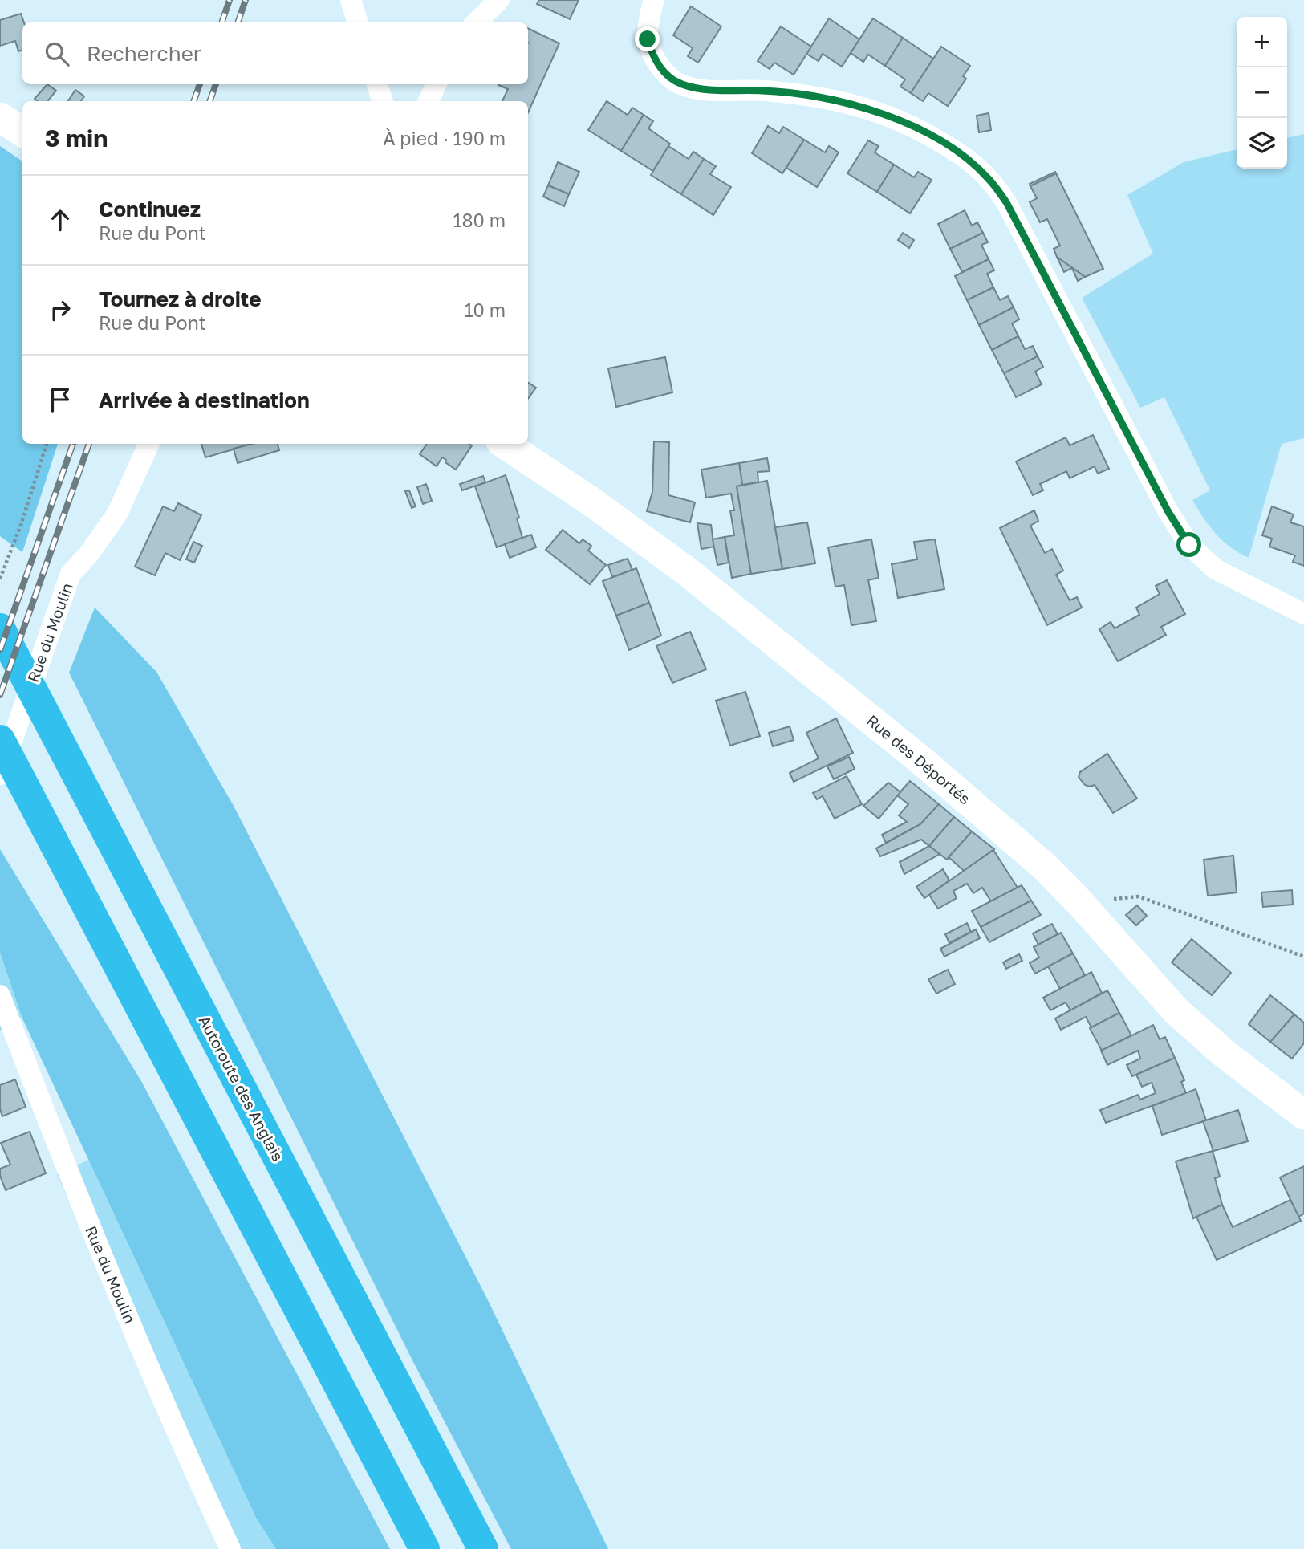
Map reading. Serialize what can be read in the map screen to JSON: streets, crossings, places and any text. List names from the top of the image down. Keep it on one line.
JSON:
{"streets":{"highway":["Autoroute des Anglais"],"street":["Rue du Moulin","Rue des Déportés"]},"page":{"map_buttons":["+","−"],"search":"Rechercher","heading":["3 min","À pied · 190 m"],"list":[["Continuez","Rue du Pont","180 m"],["Tournez à droite","Rue du Pont","10 m"],"Arrivée à destination"]}}
